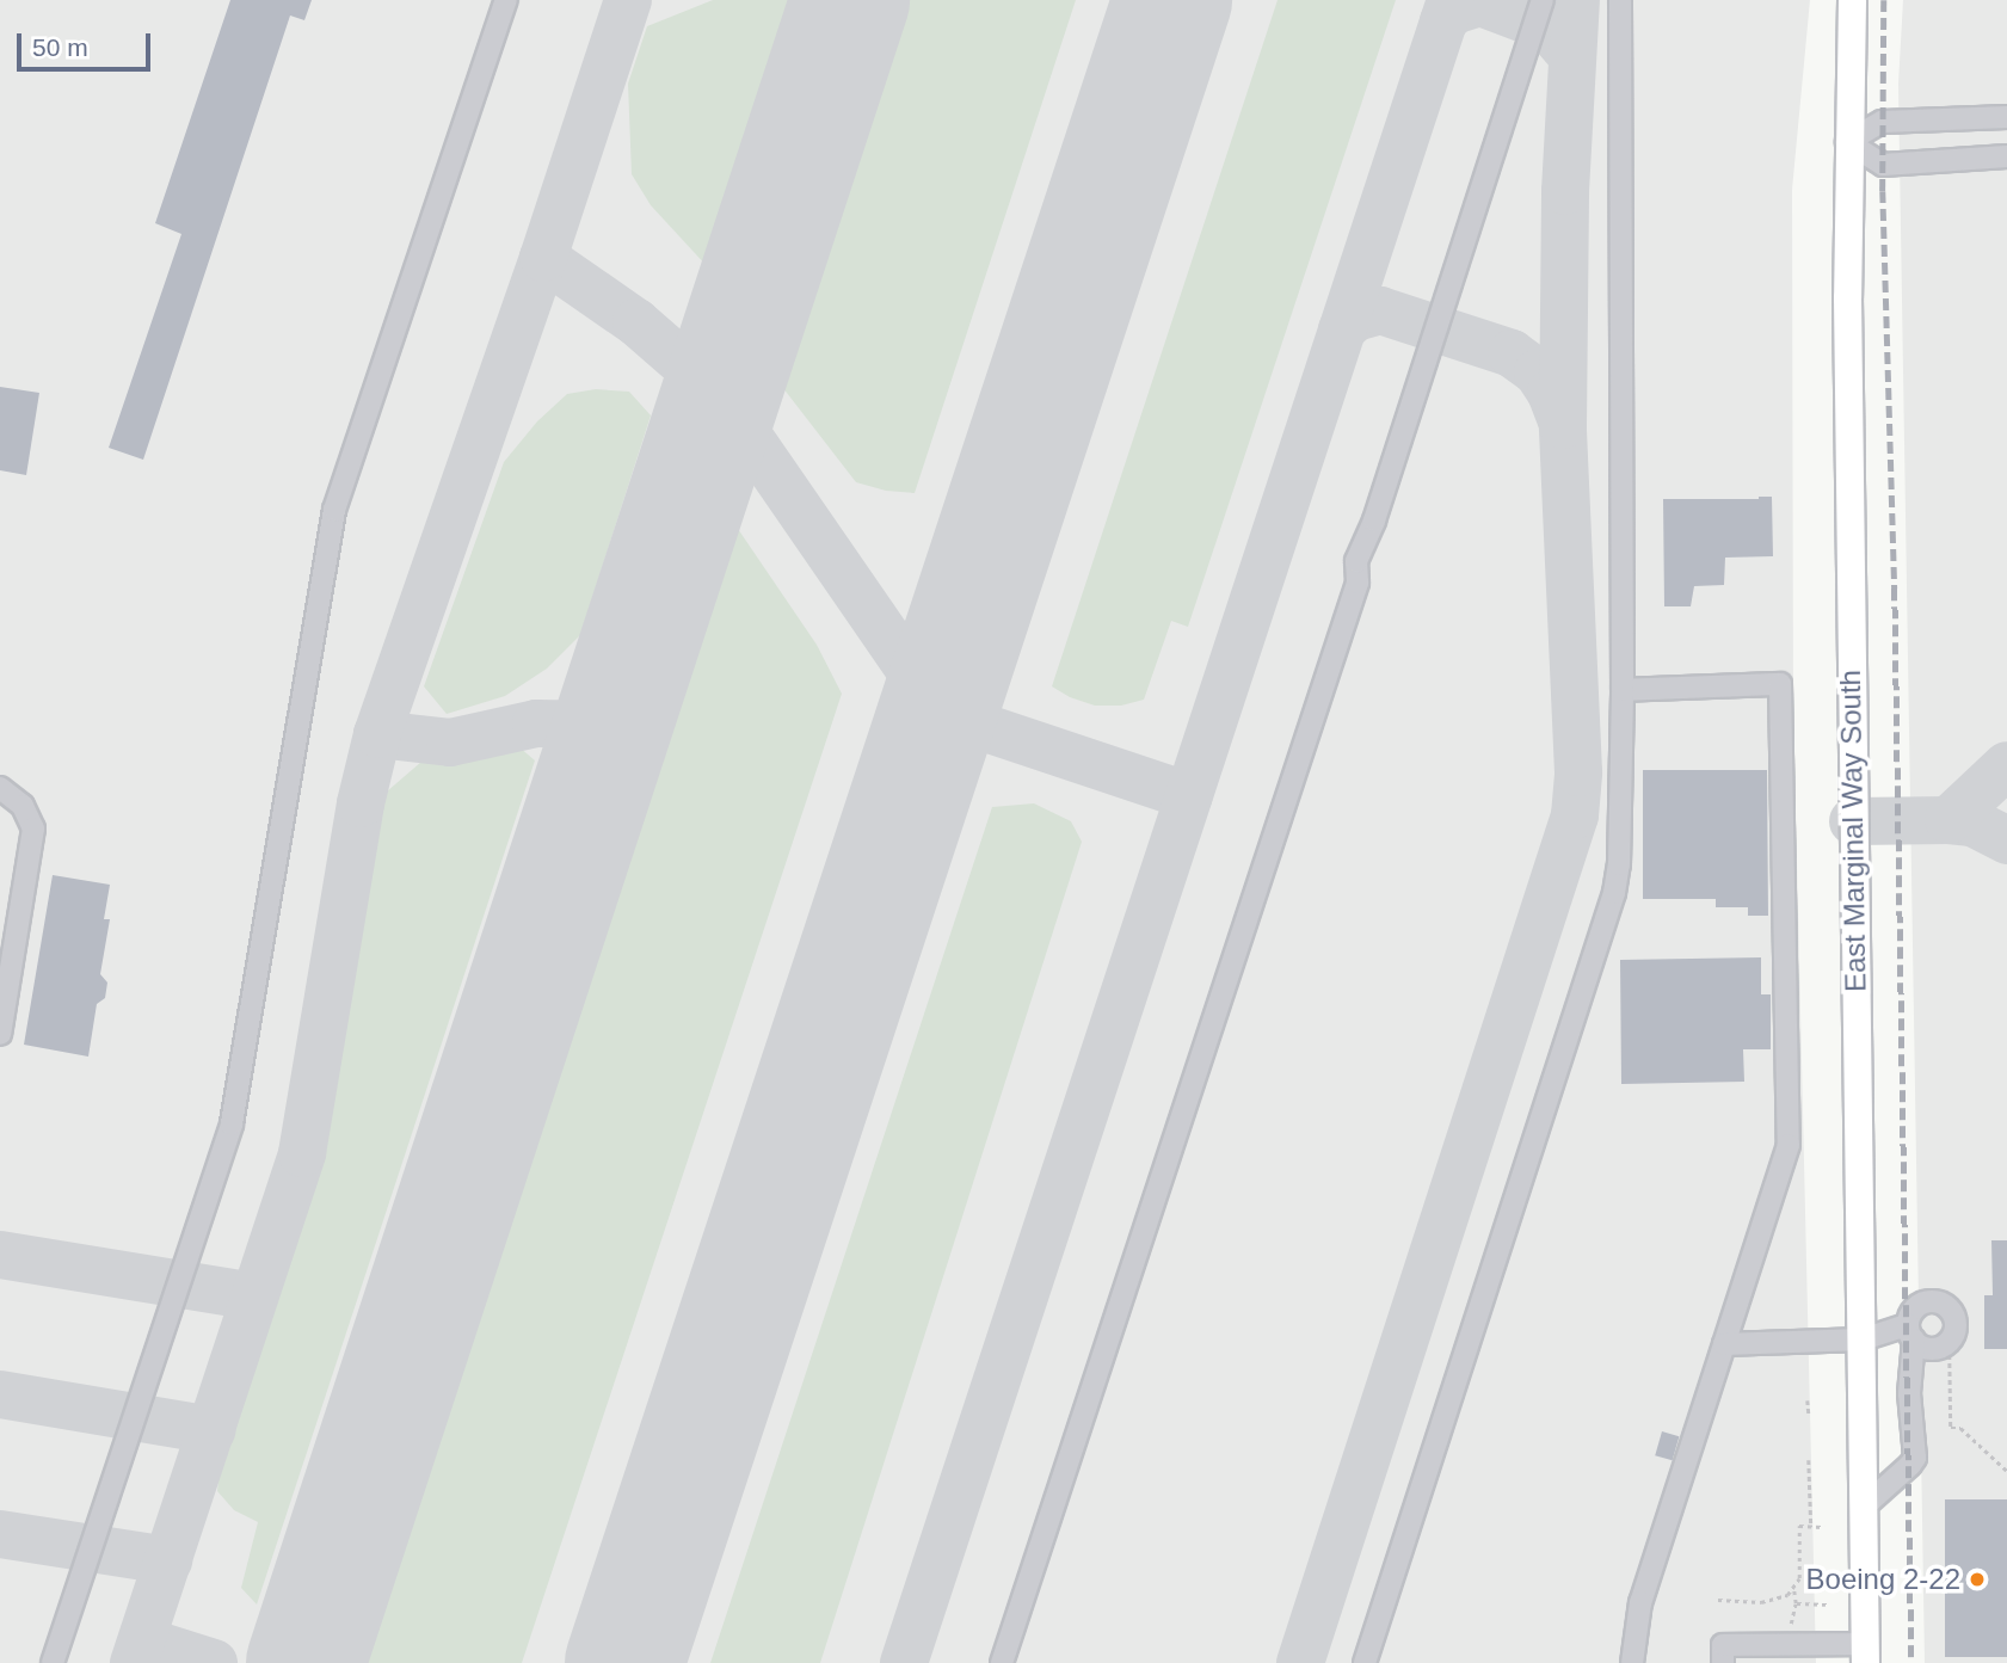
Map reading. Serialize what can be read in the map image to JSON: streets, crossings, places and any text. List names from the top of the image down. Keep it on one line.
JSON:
{"streets":{"main road":["East Marginal Way South"]},"places":["Boeing 2-22"],"scale_bar":"50 m"}
